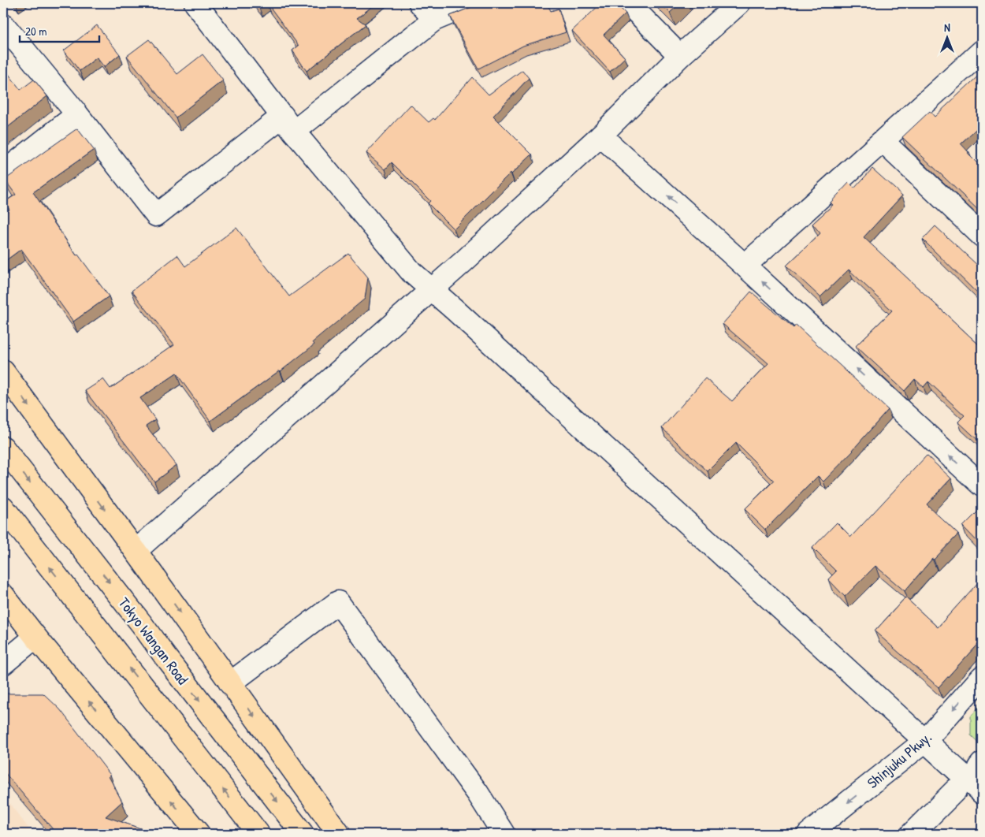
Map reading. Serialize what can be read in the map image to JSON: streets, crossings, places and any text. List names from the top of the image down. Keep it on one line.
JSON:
{"streets":{"highway":["Tokyo Wangan Road"],"street":["Shinjuku Pkwy."]},"one_way":["Shinjuku Pkwy."],"scale_bar":"20 m","north":"top"}
